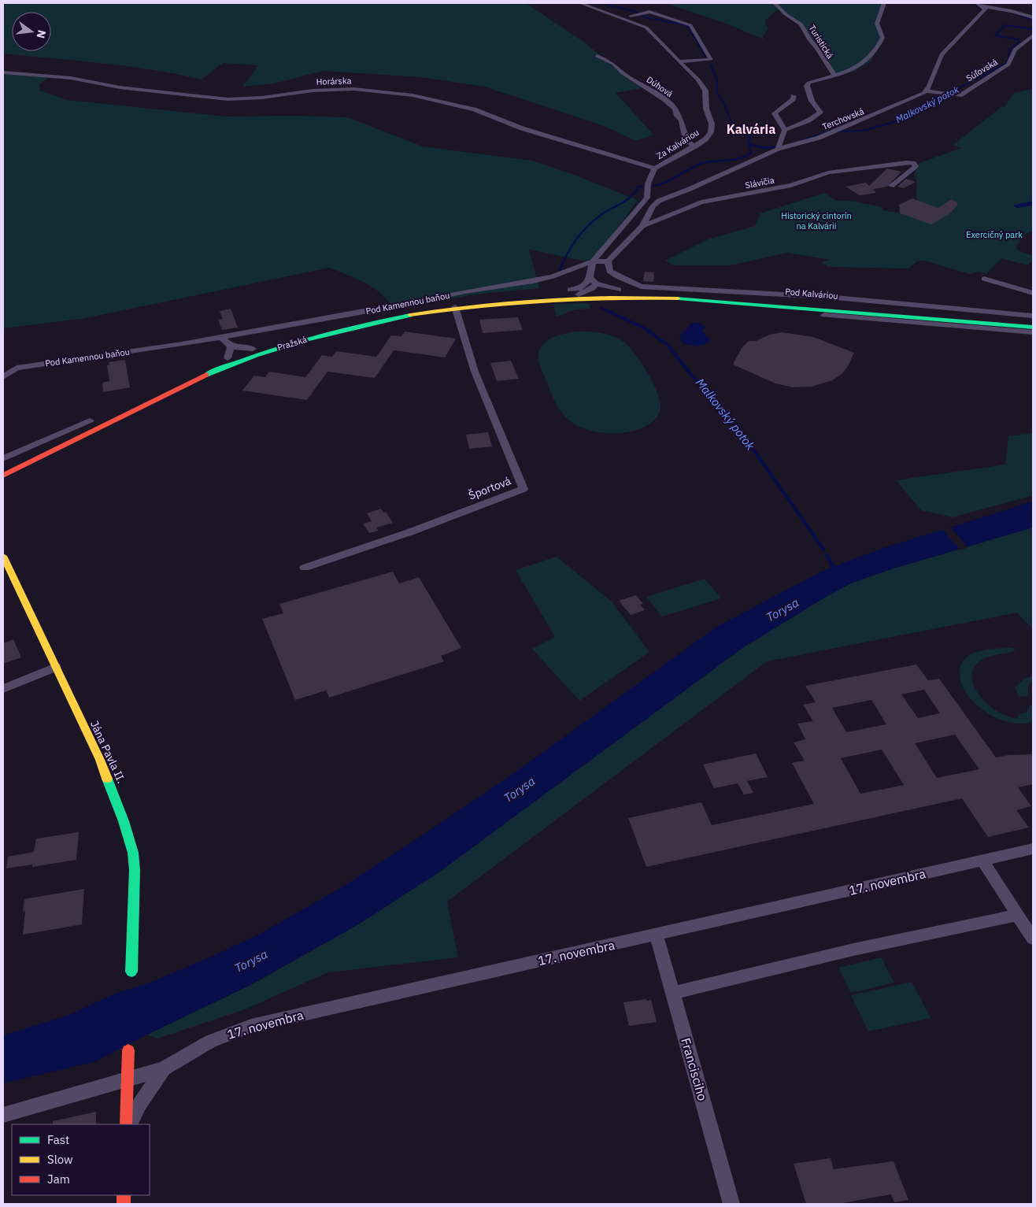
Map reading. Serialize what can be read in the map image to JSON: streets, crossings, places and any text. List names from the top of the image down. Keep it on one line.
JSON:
{"streets":{"main road":["Pod Kalváriou","Pražská","Jána Pavla II."],"street":["Turistická","Súľovská","Horárska","Dúhová","Terchovská","Za Kalváriou","Slávičia","Pod Kamennou baňou","Športová","17. novembra","Francisciho"]},"crossings":[["Súľovská","Terchovská"],["Horárska","Za Kalváriou"],["Dúhová","Za Kalváriou"],["Terchovská","Slávičia"],["Slávičia","Pod Kalváriou"],["Pod Kalváriou","Pražská"],["Pražská","Športová"],["17. novembra","Francisciho"]],"districts":["Kalvária"],"water":["Malkovský potok","Torysa"],"parks":["Historický cintorín na Kalvárii","Exercičný park"],"legend":["Fast","Slow","Jam"],"north":"right"}
